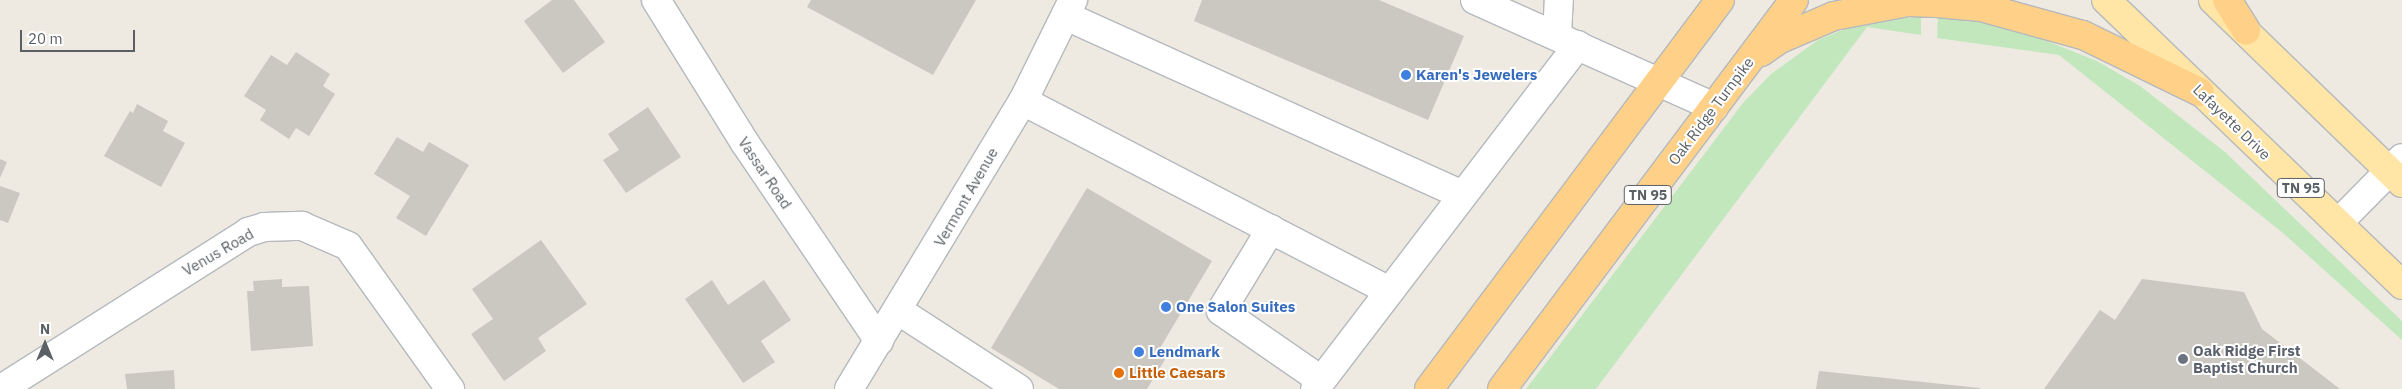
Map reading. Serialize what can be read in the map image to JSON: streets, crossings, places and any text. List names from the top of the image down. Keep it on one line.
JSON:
{"streets":{"highway":["Oak Ridge Turnpike","TN 95"],"main road":["Lafayette Drive"],"street":["Vassar Road","Vermont Avenue","Venus Road"]},"crossings":[["Vassar Road","Vermont Avenue"]],"places":["Karen's Jewelers","One Salon Suites","Lendmark","Oak Ridge First Baptist Church","Little Caesars"],"scale_bar":"20 m","north":"top"}
